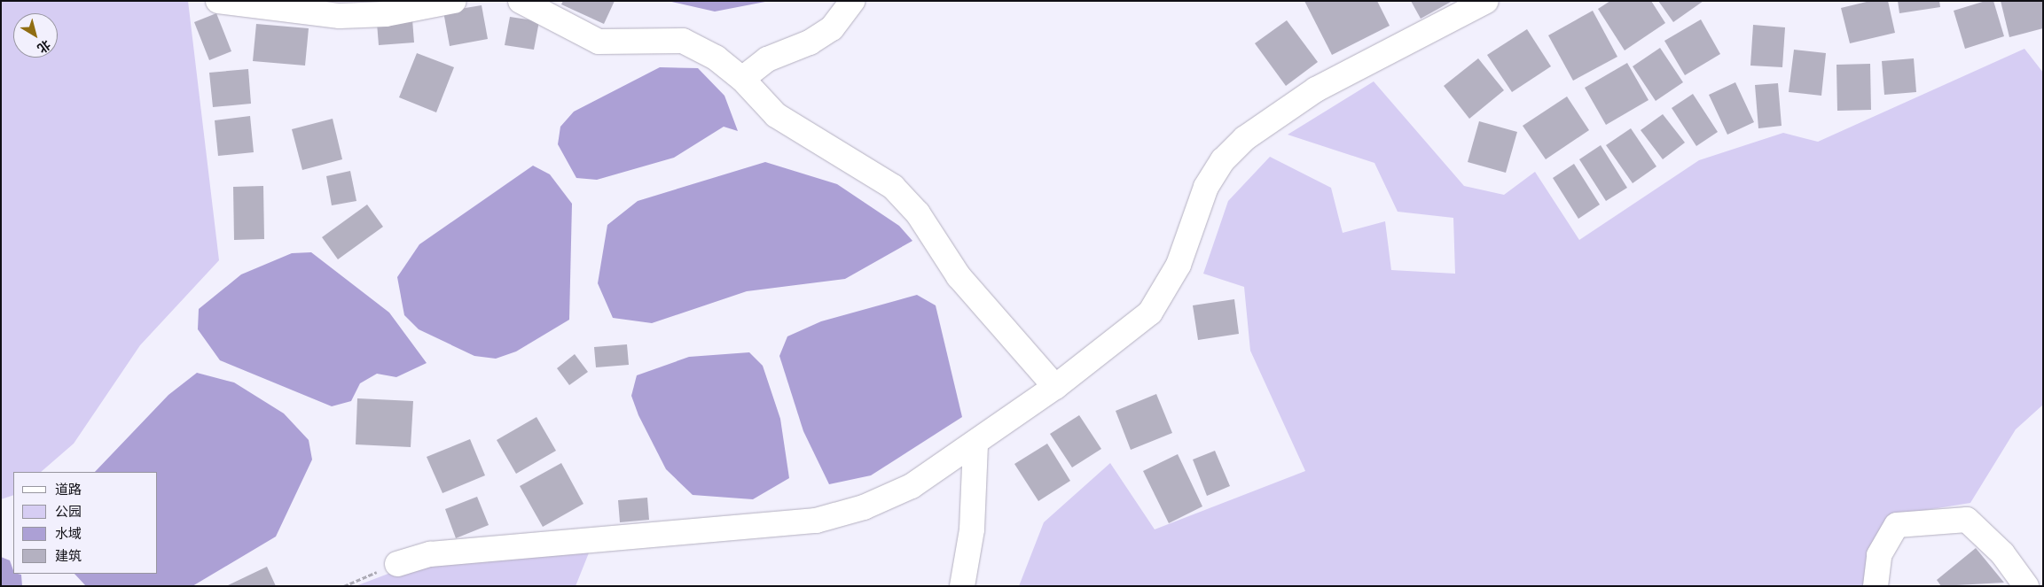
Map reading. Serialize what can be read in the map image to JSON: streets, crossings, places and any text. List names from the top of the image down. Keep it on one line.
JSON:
{"legend":["道路","公园","水域","建筑"],"north":"bottom right"}
